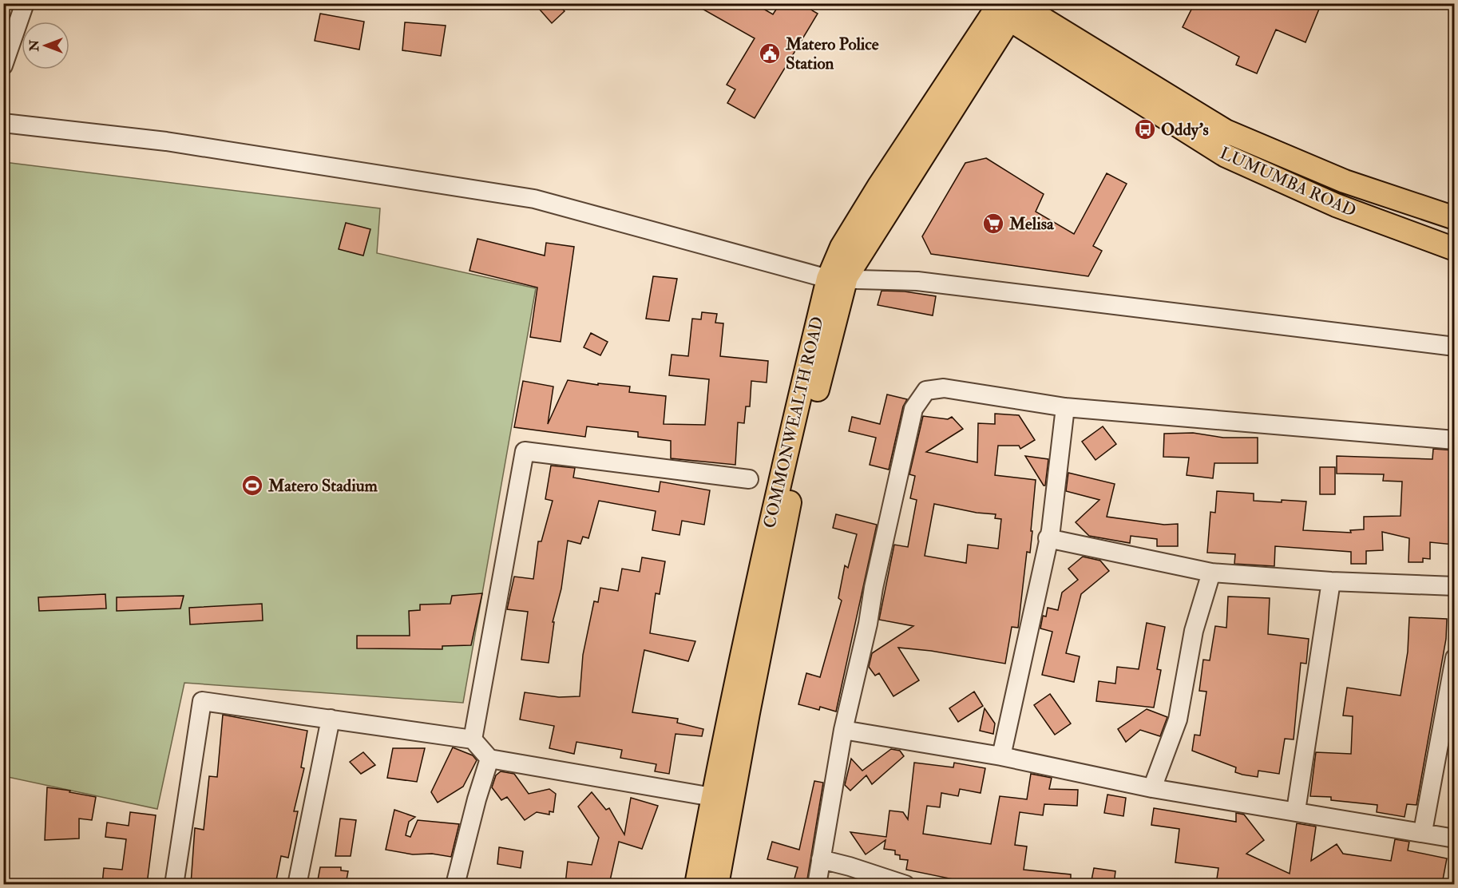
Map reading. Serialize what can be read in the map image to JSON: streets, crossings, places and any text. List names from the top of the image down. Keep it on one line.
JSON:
{"streets":{"main road":["LUMUMBA ROAD","COMMONWEALTH ROAD"]},"crossings":[["LUMUMBA ROAD","COMMONWEALTH ROAD"]],"places":{"public building":["Matero Police Station"],"bus stop":["Oddy's"],"supermarket":["Melisa"],"sports":["Matero Stadium"]},"north":"left"}
